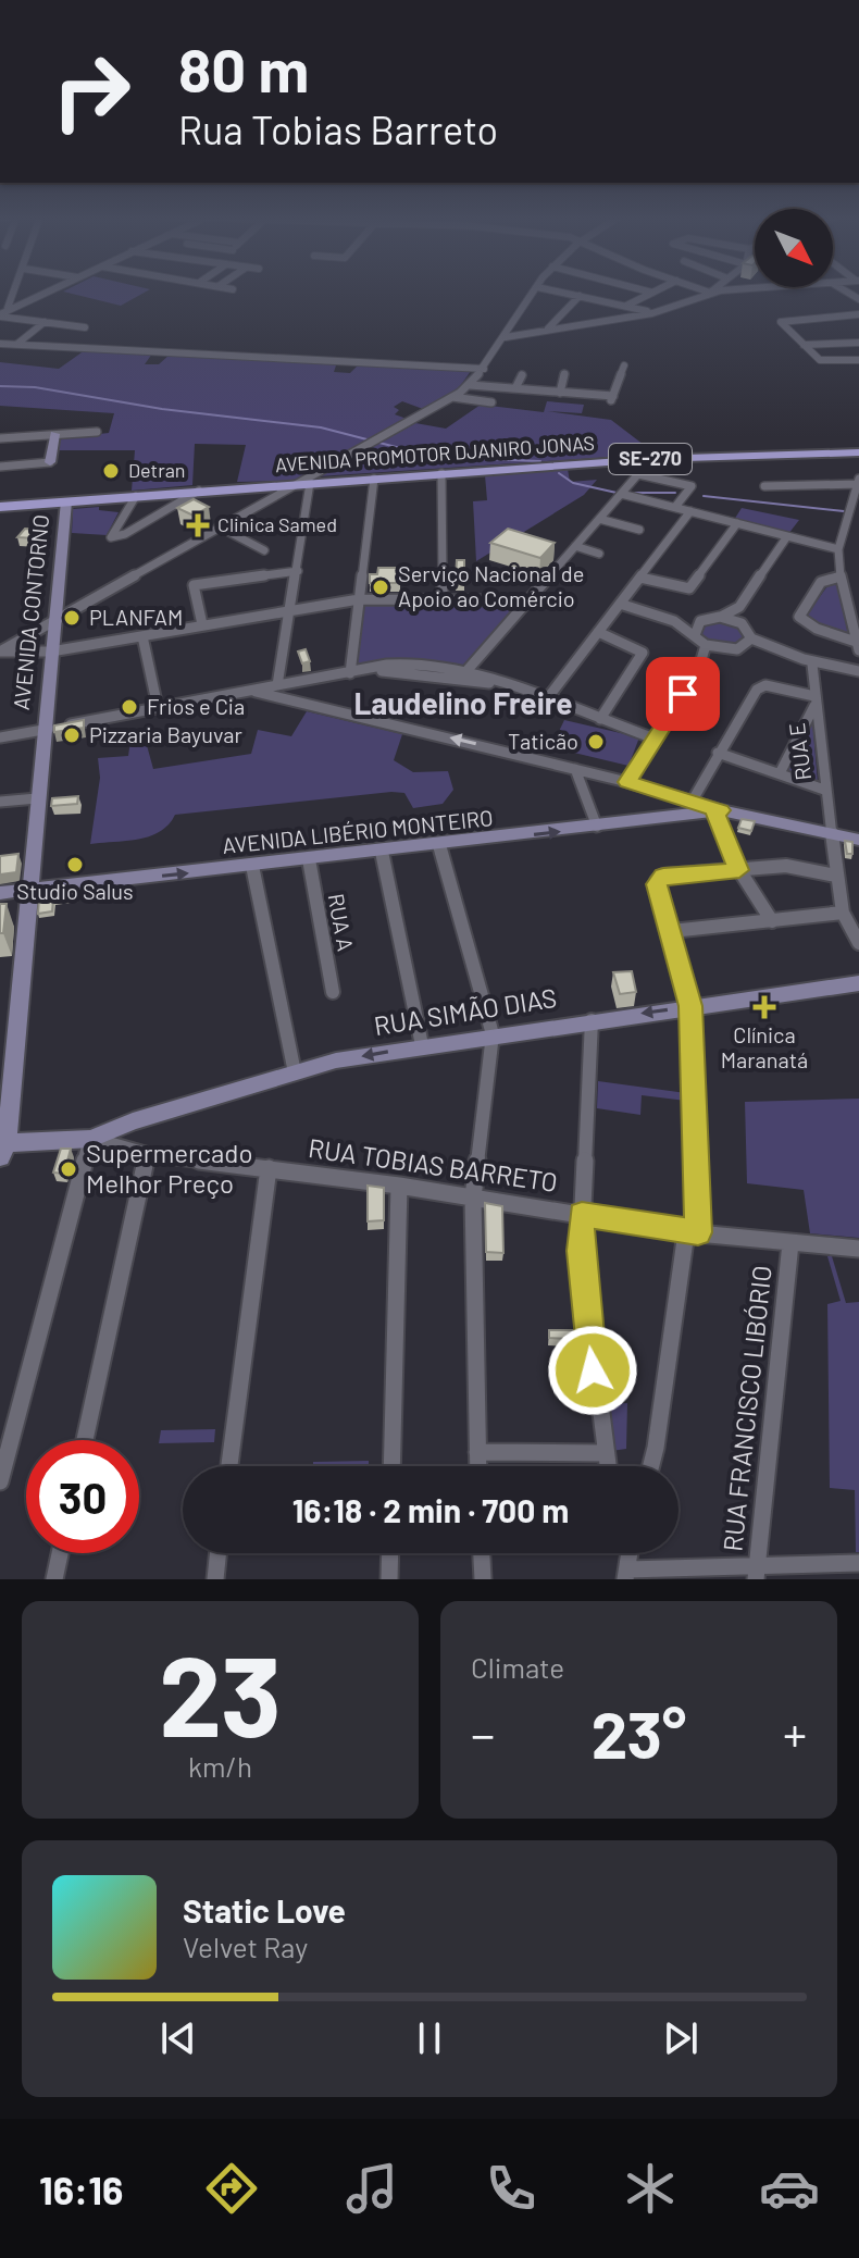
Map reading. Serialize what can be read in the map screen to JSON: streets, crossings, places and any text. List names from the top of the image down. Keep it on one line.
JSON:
{"streets":{"main road":["AVENIDA PROMOTOR DJANIRO JONAS","SE-270","AVENIDA CONTORNO","AVENIDA LIBÉRIO MONTEIRO","RUA SIMÃO DIAS","RUA TOBIAS BARRETO"],"street":["RUA E","RUA A","RUA FRANCISCO LIBÓRIO"]},"crossings":[["AVENIDA PROMOTOR DJANIRO JONAS","AVENIDA CONTORNO"],["AVENIDA CONTORNO","AVENIDA LIBÉRIO MONTEIRO"],["AVENIDA CONTORNO","RUA TOBIAS BARRETO"],["RUA E","AVENIDA LIBÉRIO MONTEIRO"],["AVENIDA LIBÉRIO MONTEIRO","RUA A"],["RUA SIMÃO DIAS","RUA TOBIAS BARRETO"],["RUA TOBIAS BARRETO","RUA FRANCISCO LIBÓRIO"]],"one_way":["AVENIDA LIBÉRIO MONTEIRO"],"districts":["Laudelino Freire"],"places":{"other":["Detran","Serviço Nacional de Apoio ao Comércio","PLANFAM","Frios e Cia","Pizzaria Bayuvar","Taticão","Studio Salus","Supermercado Melhor Preço"],"health":["Clinica Samed","Clínica Maranatá"]},"north":"bottom right","page":{"turn":["80 m","Rua Tobias Barreto"],"limit":"30","trip":"16:18 · 2 min · 700 m","tile":[["23","km/h"],"Climate"],"heat":["−","23°","+"],"song":["Static Love","Velvet Ray"],"tabs":"16:16"}}
